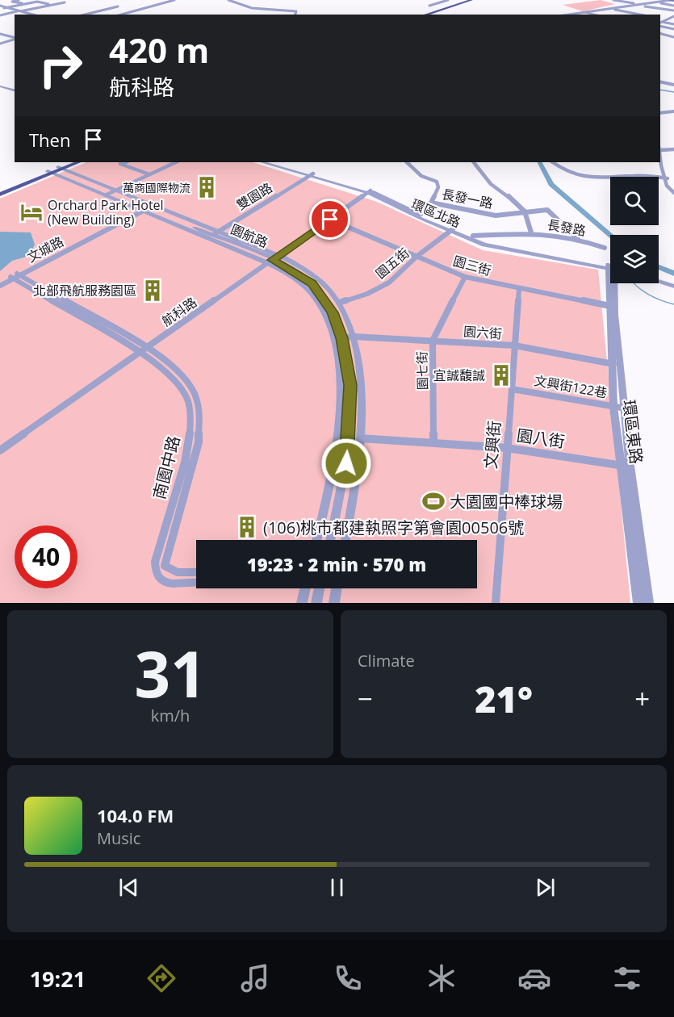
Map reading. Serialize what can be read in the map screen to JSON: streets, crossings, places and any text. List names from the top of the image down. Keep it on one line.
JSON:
{"streets":{"street":["雙園路","長發一路","環區北路","長發路","園航路","文城路","園五街","園三街","航科路","園六街","園七街","文興街122巷","環區東路","園八街","文興街","南園中路"]},"crossings":[["雙園路","環區北路"],["長發一路","長發路"],["環區北路","園五街"],["環區北路","航科路"],["園航路","航科路"],["園航路","園六街"],["文城路","南園中路"],["園五街","園三街"],["園三街","航科路"],["園三街","園七街"],["園三街","環區東路"],["園三街","文興街"],["航科路","南園中路"],["園六街","園七街"],["園六街","環區東路"],["園六街","文興街"],["園七街","園八街"],["文興街122巷","環區東路"],["文興街122巷","文興街"],["環區東路","園八街"],["園八街","文興街"]],"places":{"building":["萬商國際物流","北部飛航服務園區","宜誠馥誠","(106)桃市都建執照字第會園00506號"],"hotel":["Orchard Park Hotel (New Building)"],"sports":["大園國中棒球場"]},"page":{"turn":["420 m","航科路"],"then":"Then","limit":"40","trip":"19:23 · 2 min · 570 m","tile":[["31","km/h"],"Climate"],"heat":["−","21°","+"],"song":["104.0 FM","Music"],"tabs":"19:21"}}
